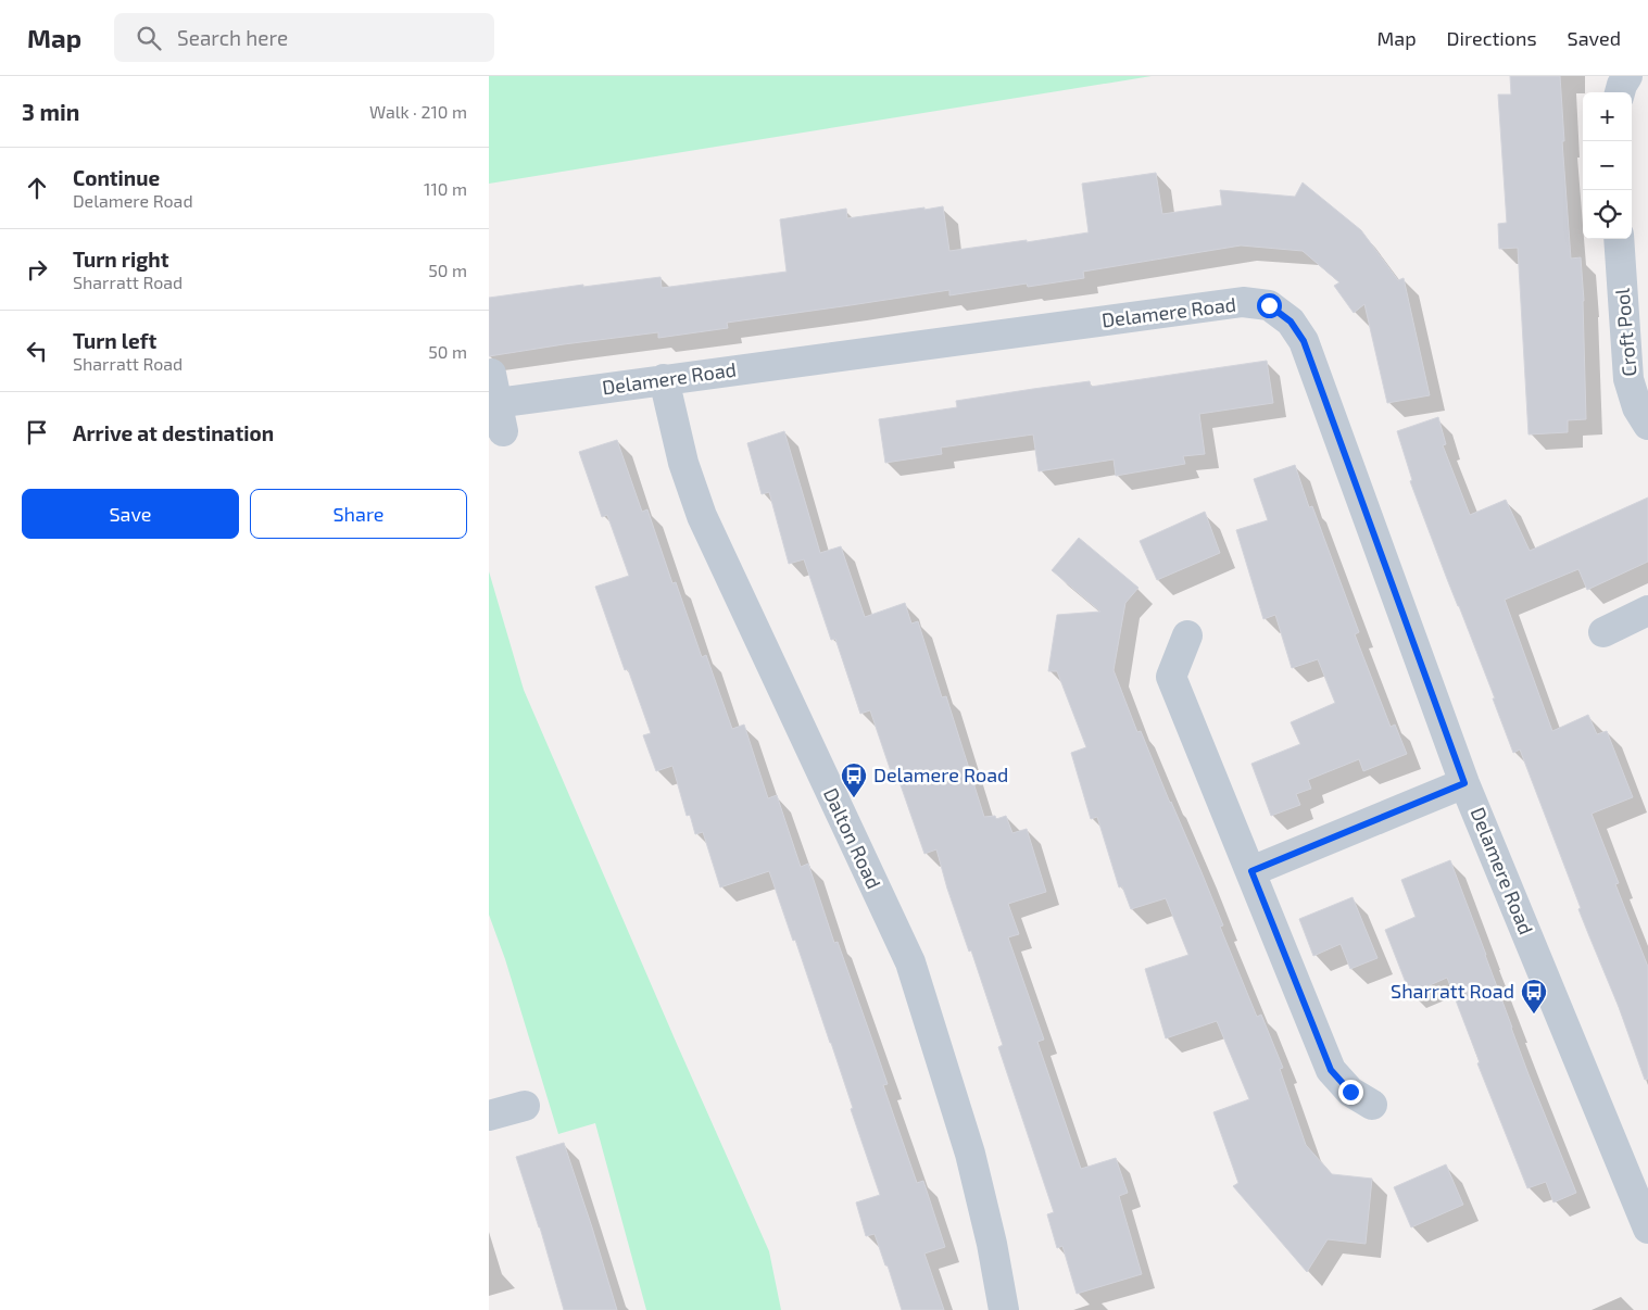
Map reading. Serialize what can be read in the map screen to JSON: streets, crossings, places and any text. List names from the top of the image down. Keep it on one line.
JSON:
{"streets":{"street":["Delamere Road","Croft Pool","Dalton Road"]},"crossings":[["Delamere Road","Dalton Road"]],"places":{"bus stop":["Delamere Road","Sharratt Road"]},"page":{"header":"Map","search":"Search here","nav":["Map","Directions","Saved"],"heading":["3 min","Walk · 210 m"],"map_buttons":["+","−"],"list":[["Continue","Delamere Road","110 m"],["Turn right","Sharratt Road","50 m"],["Turn left","Sharratt Road","50 m"],"Arrive at destination"],"buttons":["Save","Share"]}}
